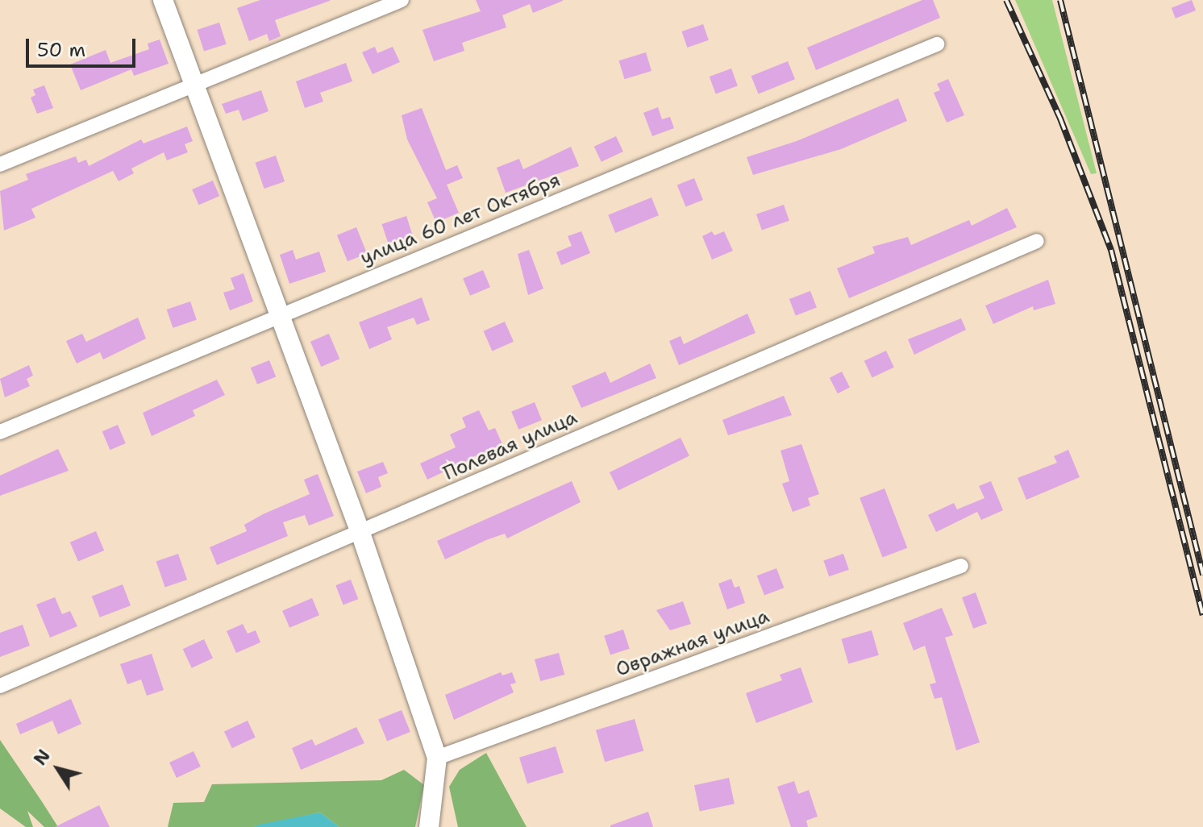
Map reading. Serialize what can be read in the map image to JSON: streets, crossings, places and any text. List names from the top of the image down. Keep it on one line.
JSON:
{"streets":{"street":["улица 60 лет Октября","Полевая улица","Овражная улица"]},"scale_bar":"50 m","north":"top left"}
